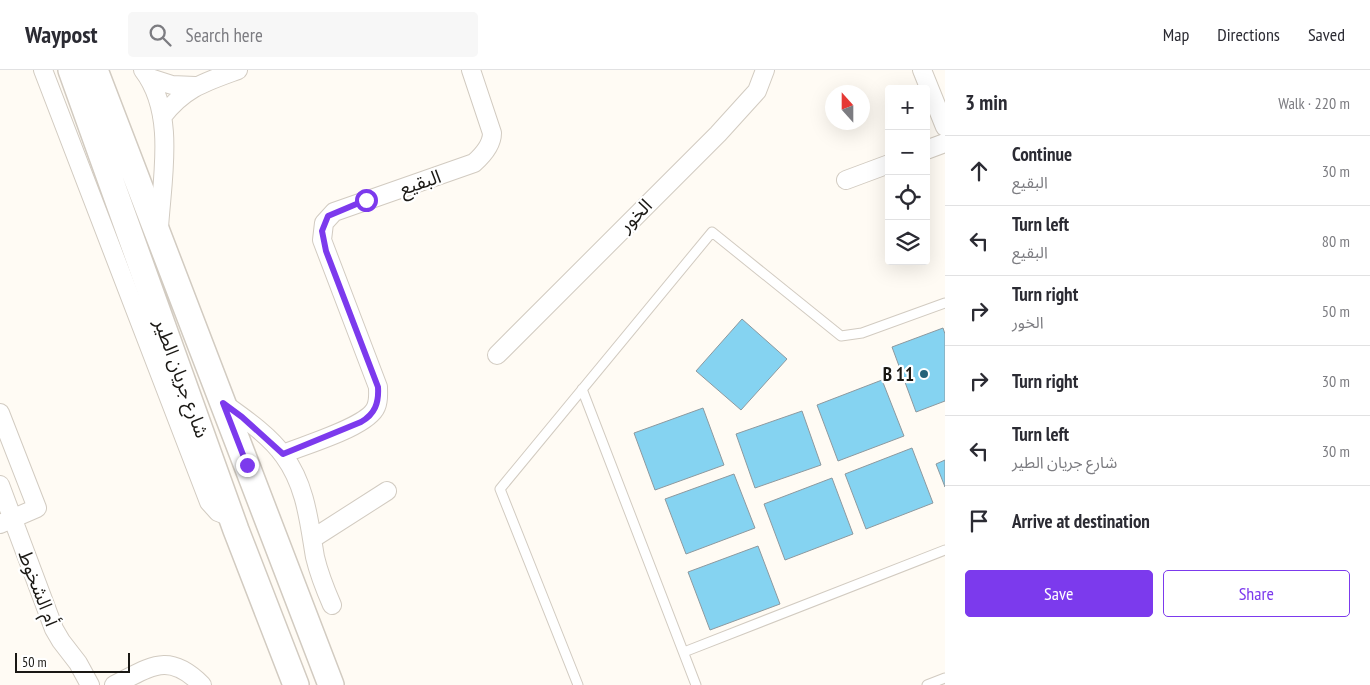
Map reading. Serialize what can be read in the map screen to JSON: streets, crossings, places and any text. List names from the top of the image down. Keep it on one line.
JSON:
{"streets":{"street":["البقيع","الخور","شارع جريان الطير","أم الشخوط"]},"places":["B 11"],"scale_bar":"50 m","north":"top","page":{"header":"Waypost","search":"Search here","nav":["Map","Directions","Saved"],"heading":["3 min","Walk · 220 m"],"map_buttons":["+","−"],"list":[["Continue","البقيع","30 m"],["Turn left","البقيع","80 m"],["Turn right","الخور","50 m"],["Turn right","30 m"],["Turn left","شارع جريان الطير","30 m"],"Arrive at destination"],"buttons":["Save","Share"],"scale":"50 m"}}
